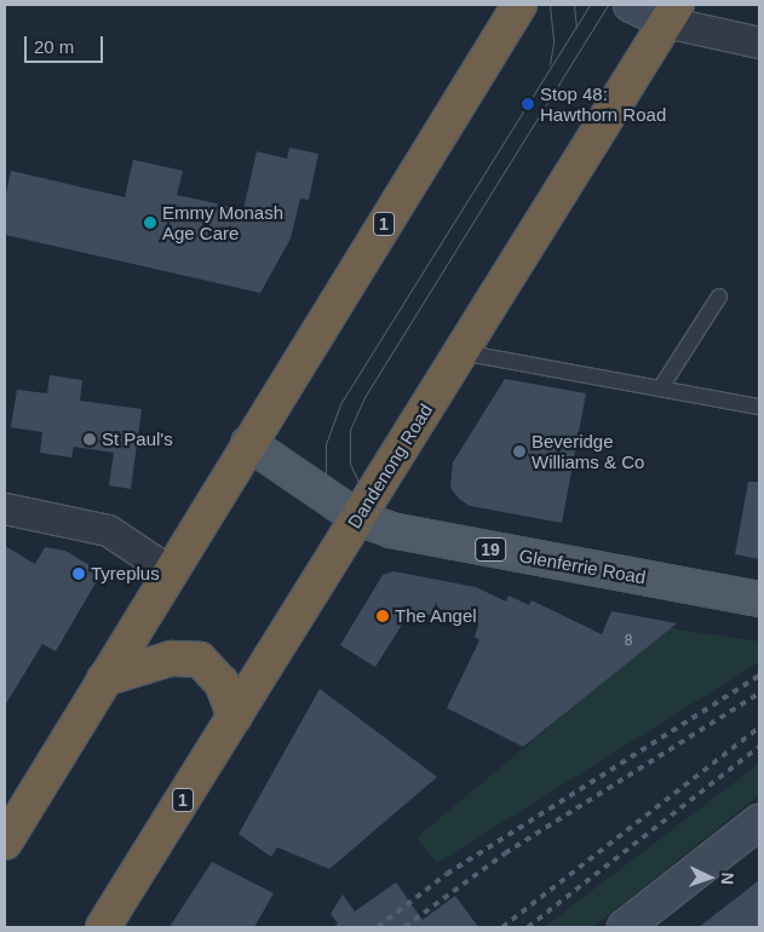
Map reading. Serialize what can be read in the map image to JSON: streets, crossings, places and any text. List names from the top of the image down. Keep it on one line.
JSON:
{"streets":{"highway":["1","Dandenong Road"],"main road":["19","Glenferrie Road"]},"crossings":[["1","Glenferrie Road"],["Dandenong Road","Glenferrie Road"]],"places":["Stop 48: Hawthorn Road","Emmy Monash Age Care","St Paul's","Beveridge Williams & Co","Tyreplus","The Angel"],"house_numbers":["8"],"scale_bar":"20 m","north":"right"}
